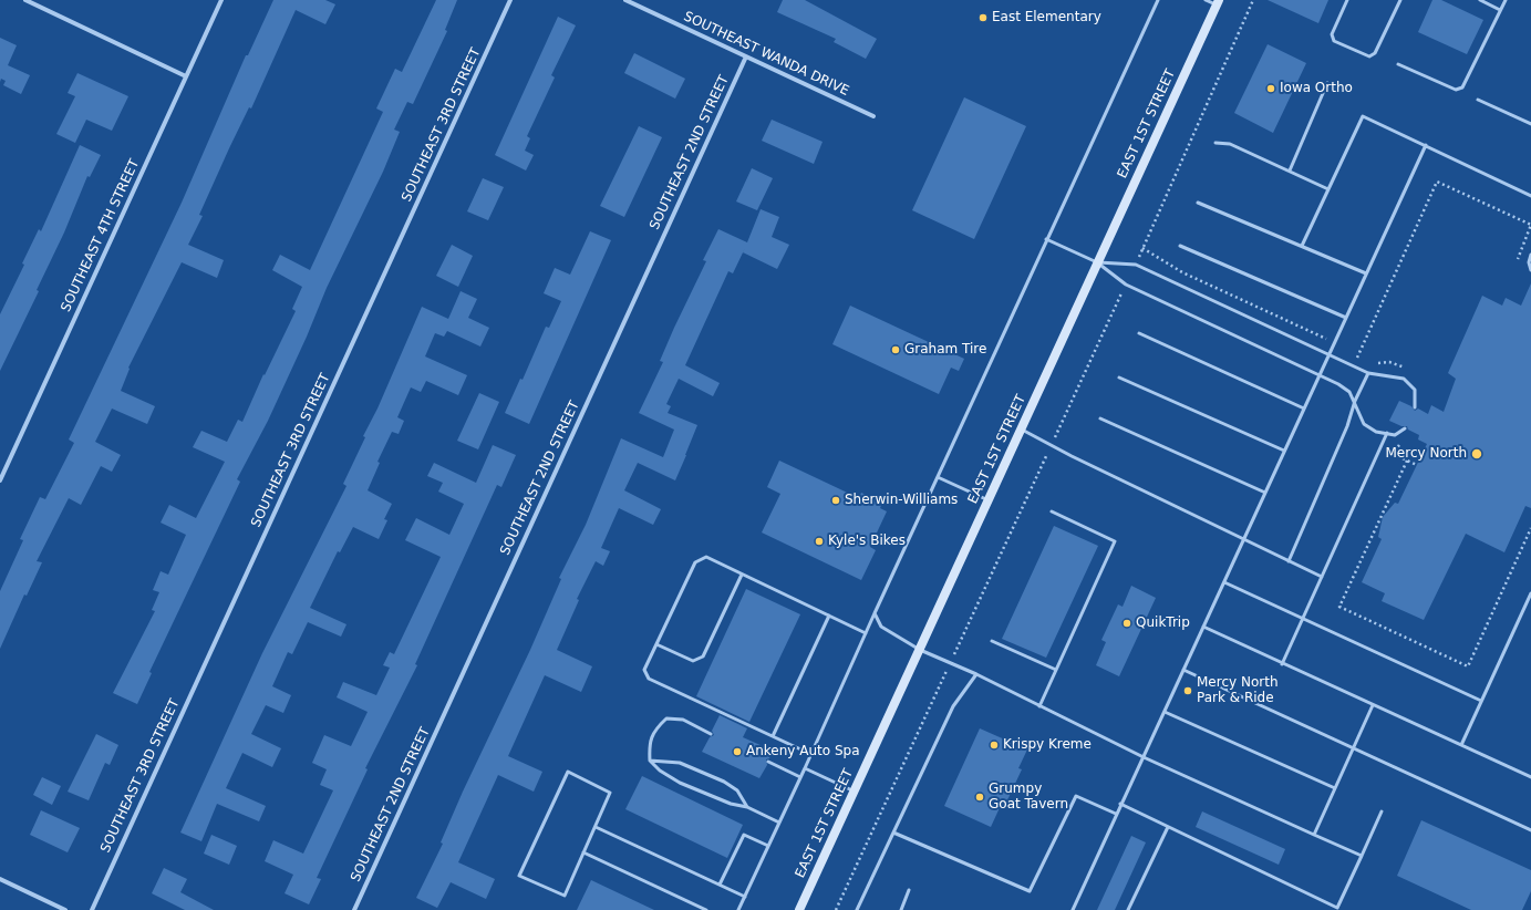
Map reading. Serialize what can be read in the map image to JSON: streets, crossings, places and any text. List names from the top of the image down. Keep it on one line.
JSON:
{"streets":{"main road":["EAST 1ST STREET"],"street":["SOUTHEAST WANDA DRIVE","SOUTHEAST 3RD STREET","SOUTHEAST 2ND STREET","SOUTHEAST 4TH STREET"]},"crossings":[["SOUTHEAST WANDA DRIVE","SOUTHEAST 2ND STREET"]],"places":["East Elementary","Iowa Ortho","Graham Tire","Mercy North","Sherwin-Williams","Kyle's Bikes","QuikTrip","Mercy North Park & Ride","Krispy Kreme","Ankeny Auto Spa","Grumpy Goat Tavern"]}
